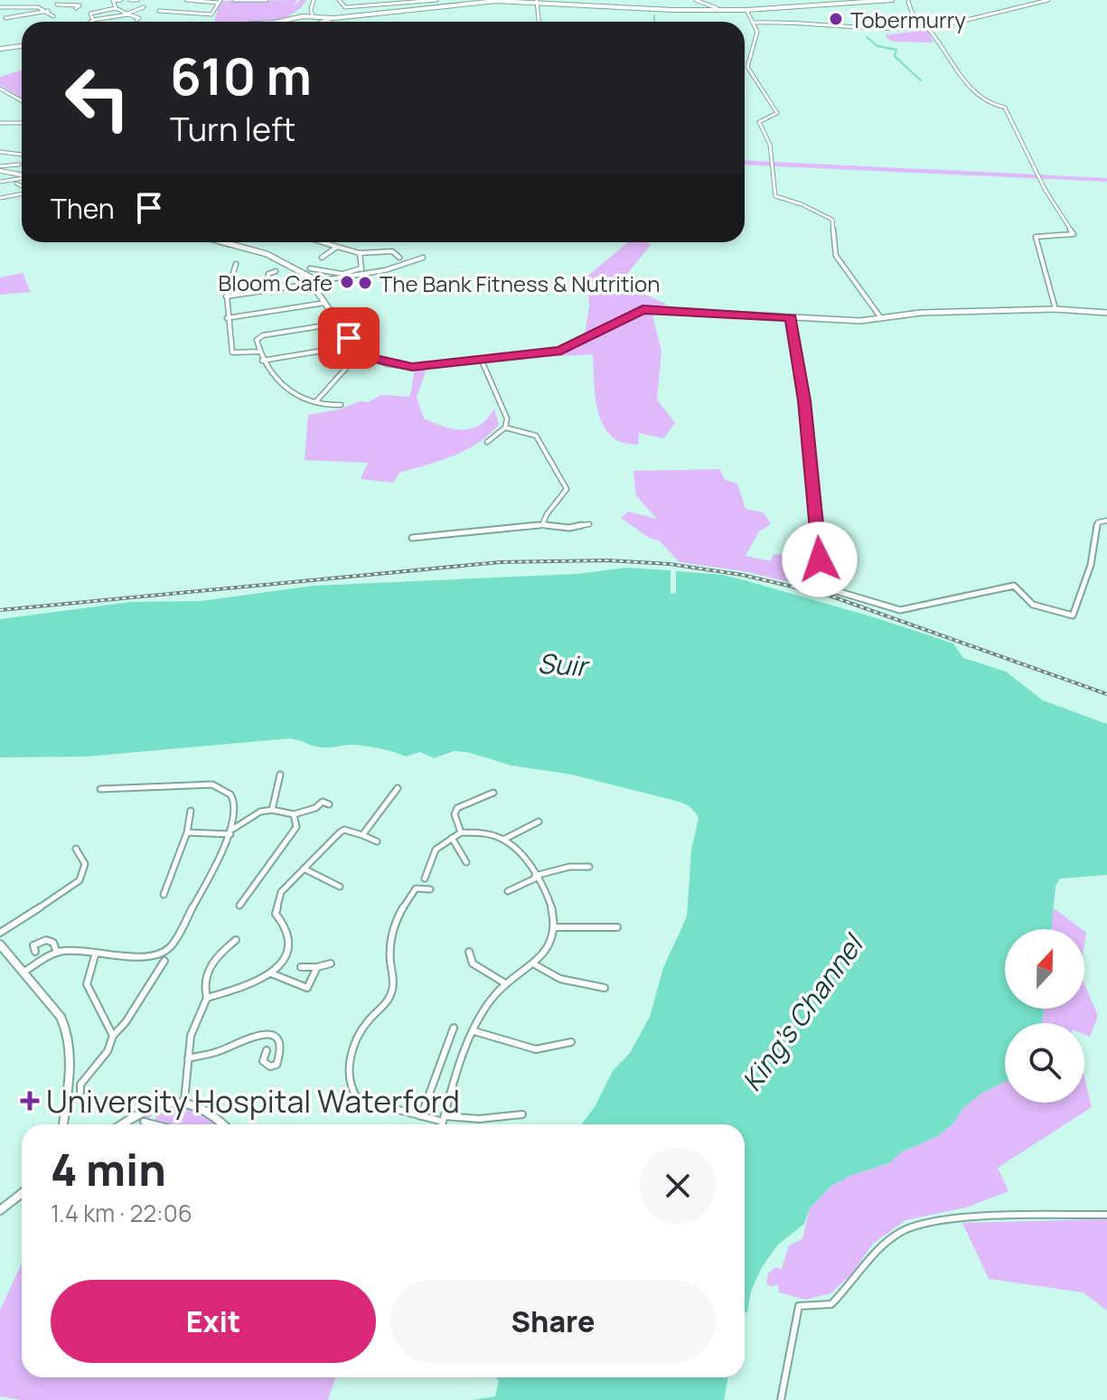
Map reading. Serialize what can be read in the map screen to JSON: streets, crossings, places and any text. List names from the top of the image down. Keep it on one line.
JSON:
{"water":["Suir","King's Channel"],"places":{"other":["Tobermurry","Bloom Cafe","The Bank Fitness & Nutrition"],"health":["University Hospital Waterford"]},"north":"top","page":{"turn":["610 m","Turn left"],"then":"Then","heading":["4 min","1.4 km · 22:06"],"buttons":["Exit","Share"]}}
